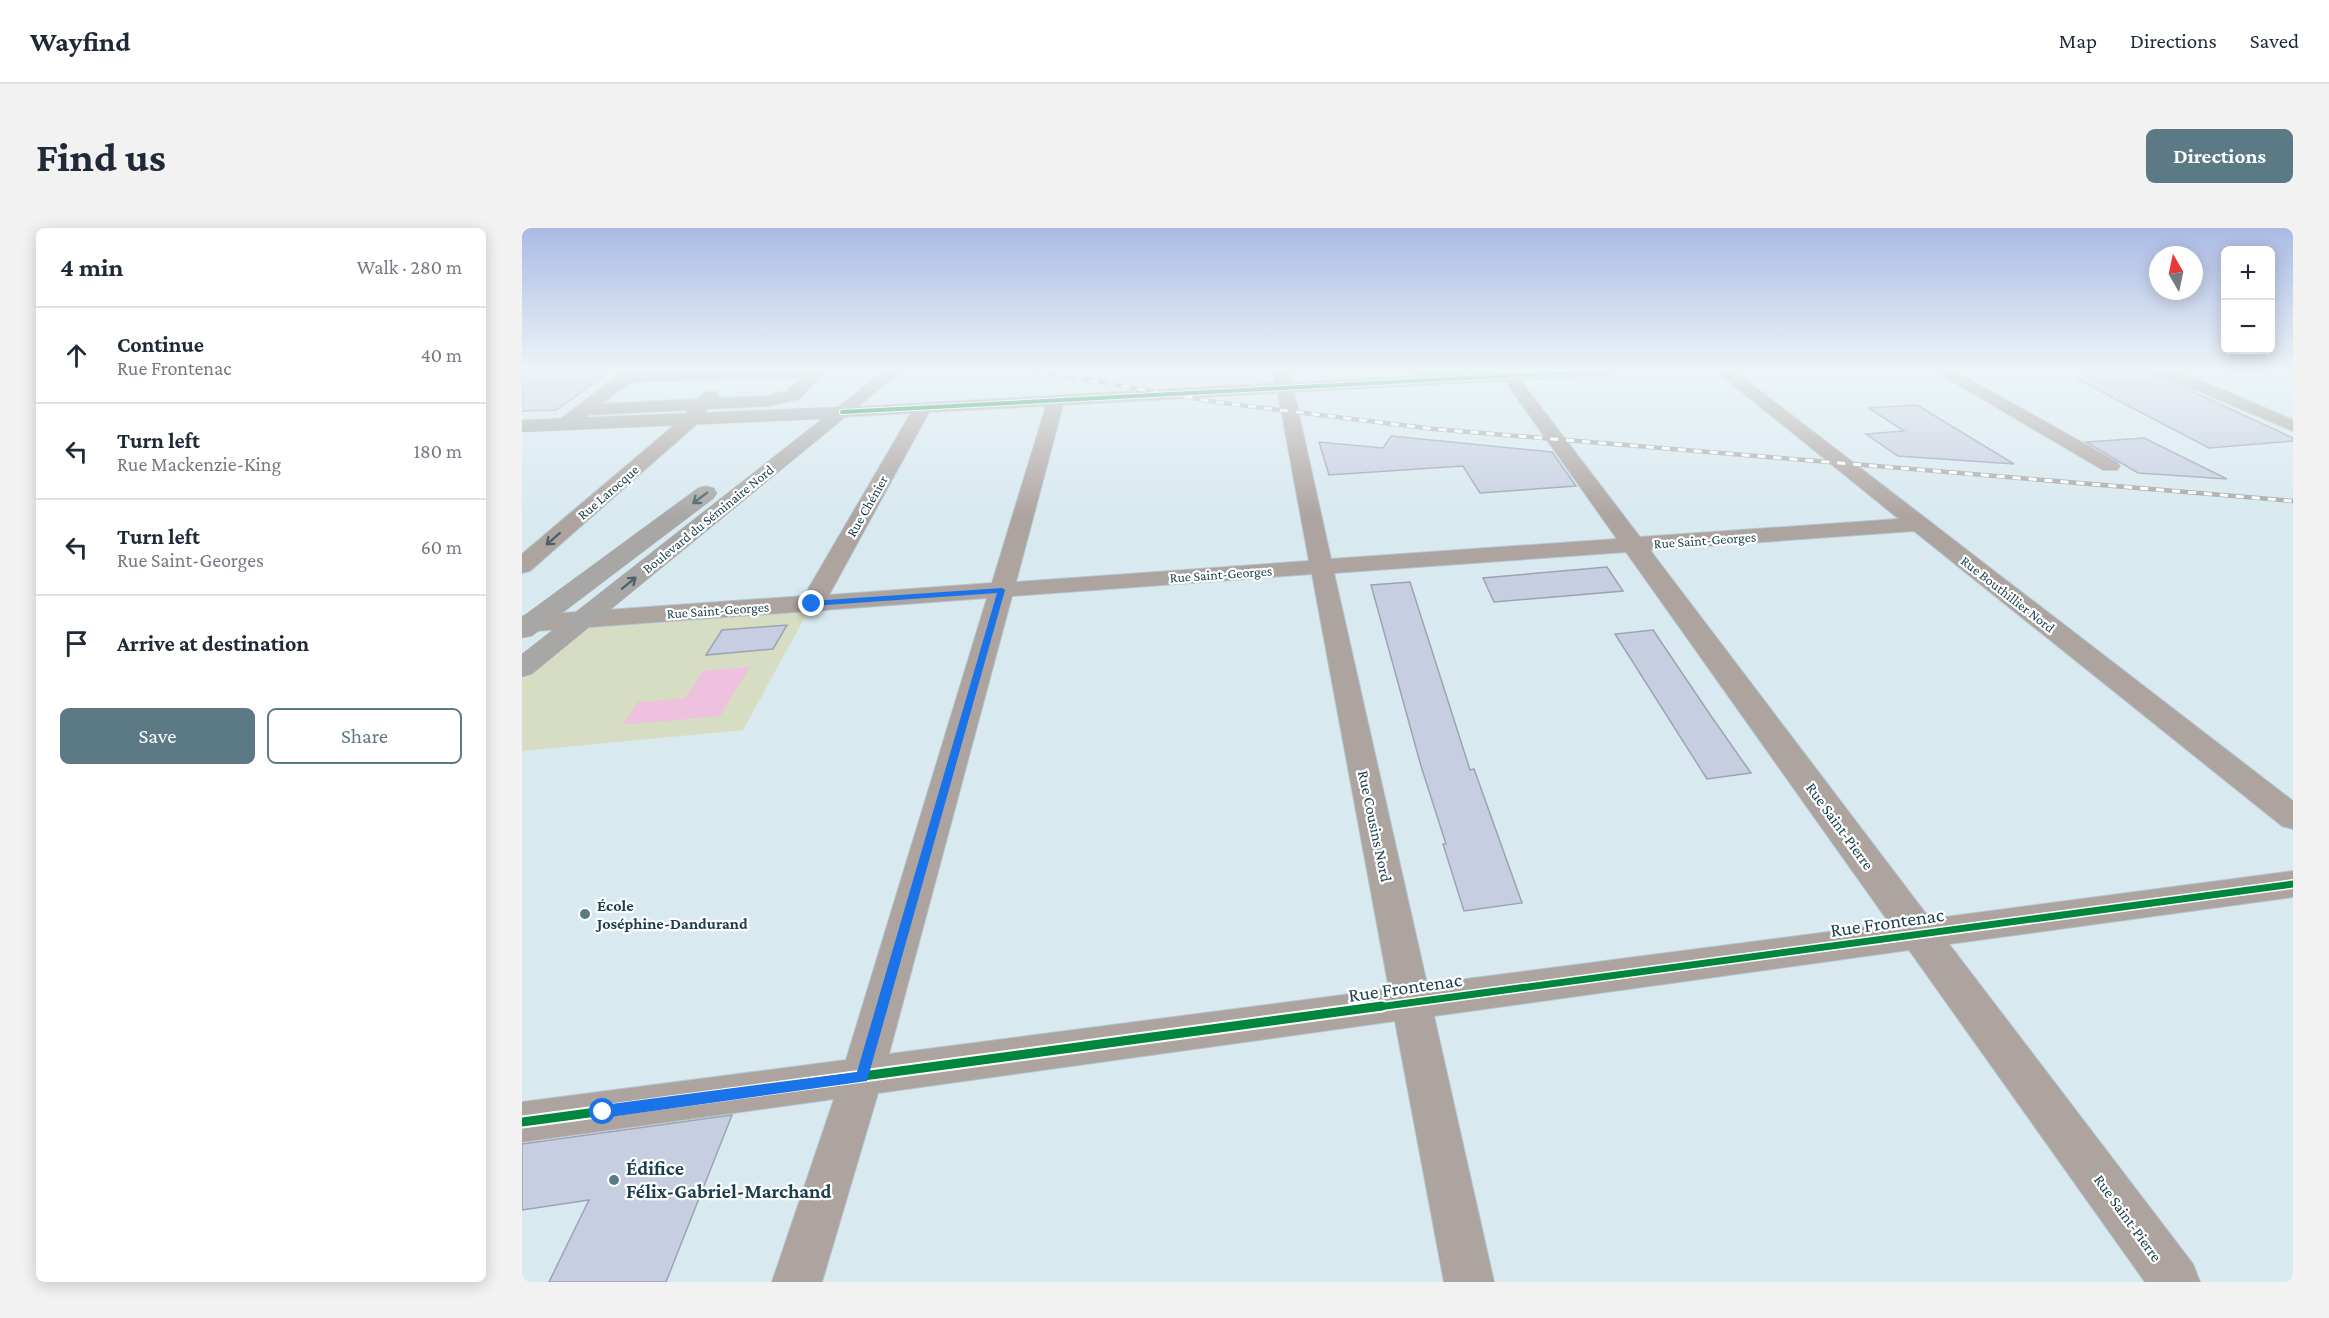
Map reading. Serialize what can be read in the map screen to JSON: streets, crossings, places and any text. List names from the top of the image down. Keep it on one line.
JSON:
{"streets":{"main road":["Boulevard du Séminaire Nord"],"street":["Rue Larocque","Rue Chénier","Rue Saint-Georges","Rue Bouthillier Nord","Rue Cousins Nord","Rue Saint-Pierre","Rue Frontenac"]},"crossings":[["Rue Chénier","Rue Saint-Georges"],["Boulevard du Séminaire Nord","Rue Saint-Georges"],["Rue Saint-Georges","Rue Bouthillier Nord"],["Rue Saint-Georges","Rue Cousins Nord"],["Rue Saint-Georges","Rue Saint-Pierre"],["Rue Cousins Nord","Rue Frontenac"],["Rue Saint-Pierre","Rue Frontenac"]],"one_way":["Rue Larocque"],"places":["École Joséphine-Dandurand","Édifice Félix-Gabriel-Marchand"],"north":"top","page":{"header":"Wayfind","nav":["Map","Directions","Saved"],"buttons":["Directions",["Save","Share"]],"title":"Find us","heading":["4 min","Walk · 280 m"],"map_buttons":["+","−"],"list":[["Continue","Rue Frontenac","40 m"],["Turn left","Rue Mackenzie-King","180 m"],["Turn left","Rue Saint-Georges","60 m"],"Arrive at destination"]}}
